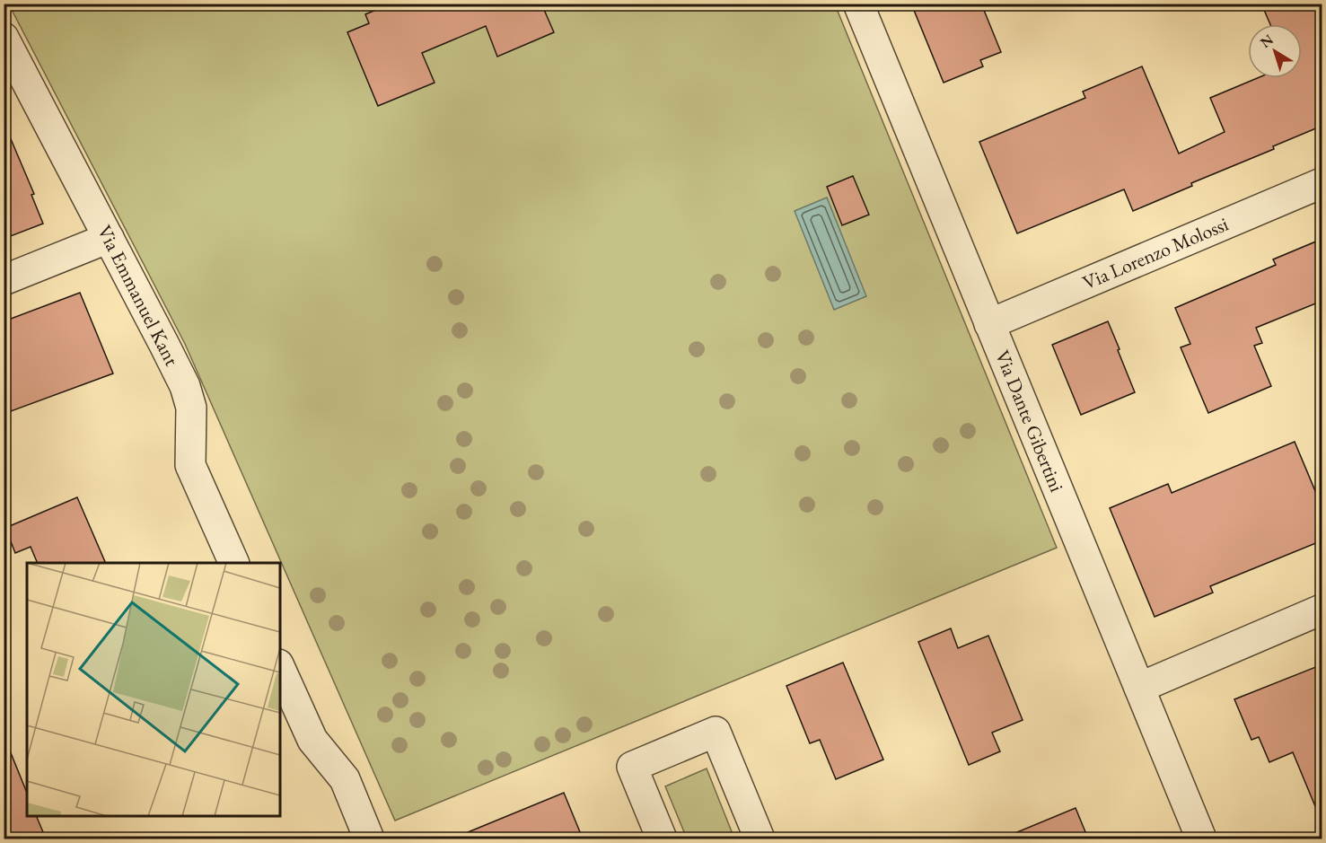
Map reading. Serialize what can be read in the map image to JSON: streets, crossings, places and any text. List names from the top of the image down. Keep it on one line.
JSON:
{"streets":{"street":["Via Lorenzo Molossi","Via Emmanuel Kant","Via Dante Gibertini"]},"crossings":[["Via Lorenzo Molossi","Via Dante Gibertini"]],"north":"top left"}
